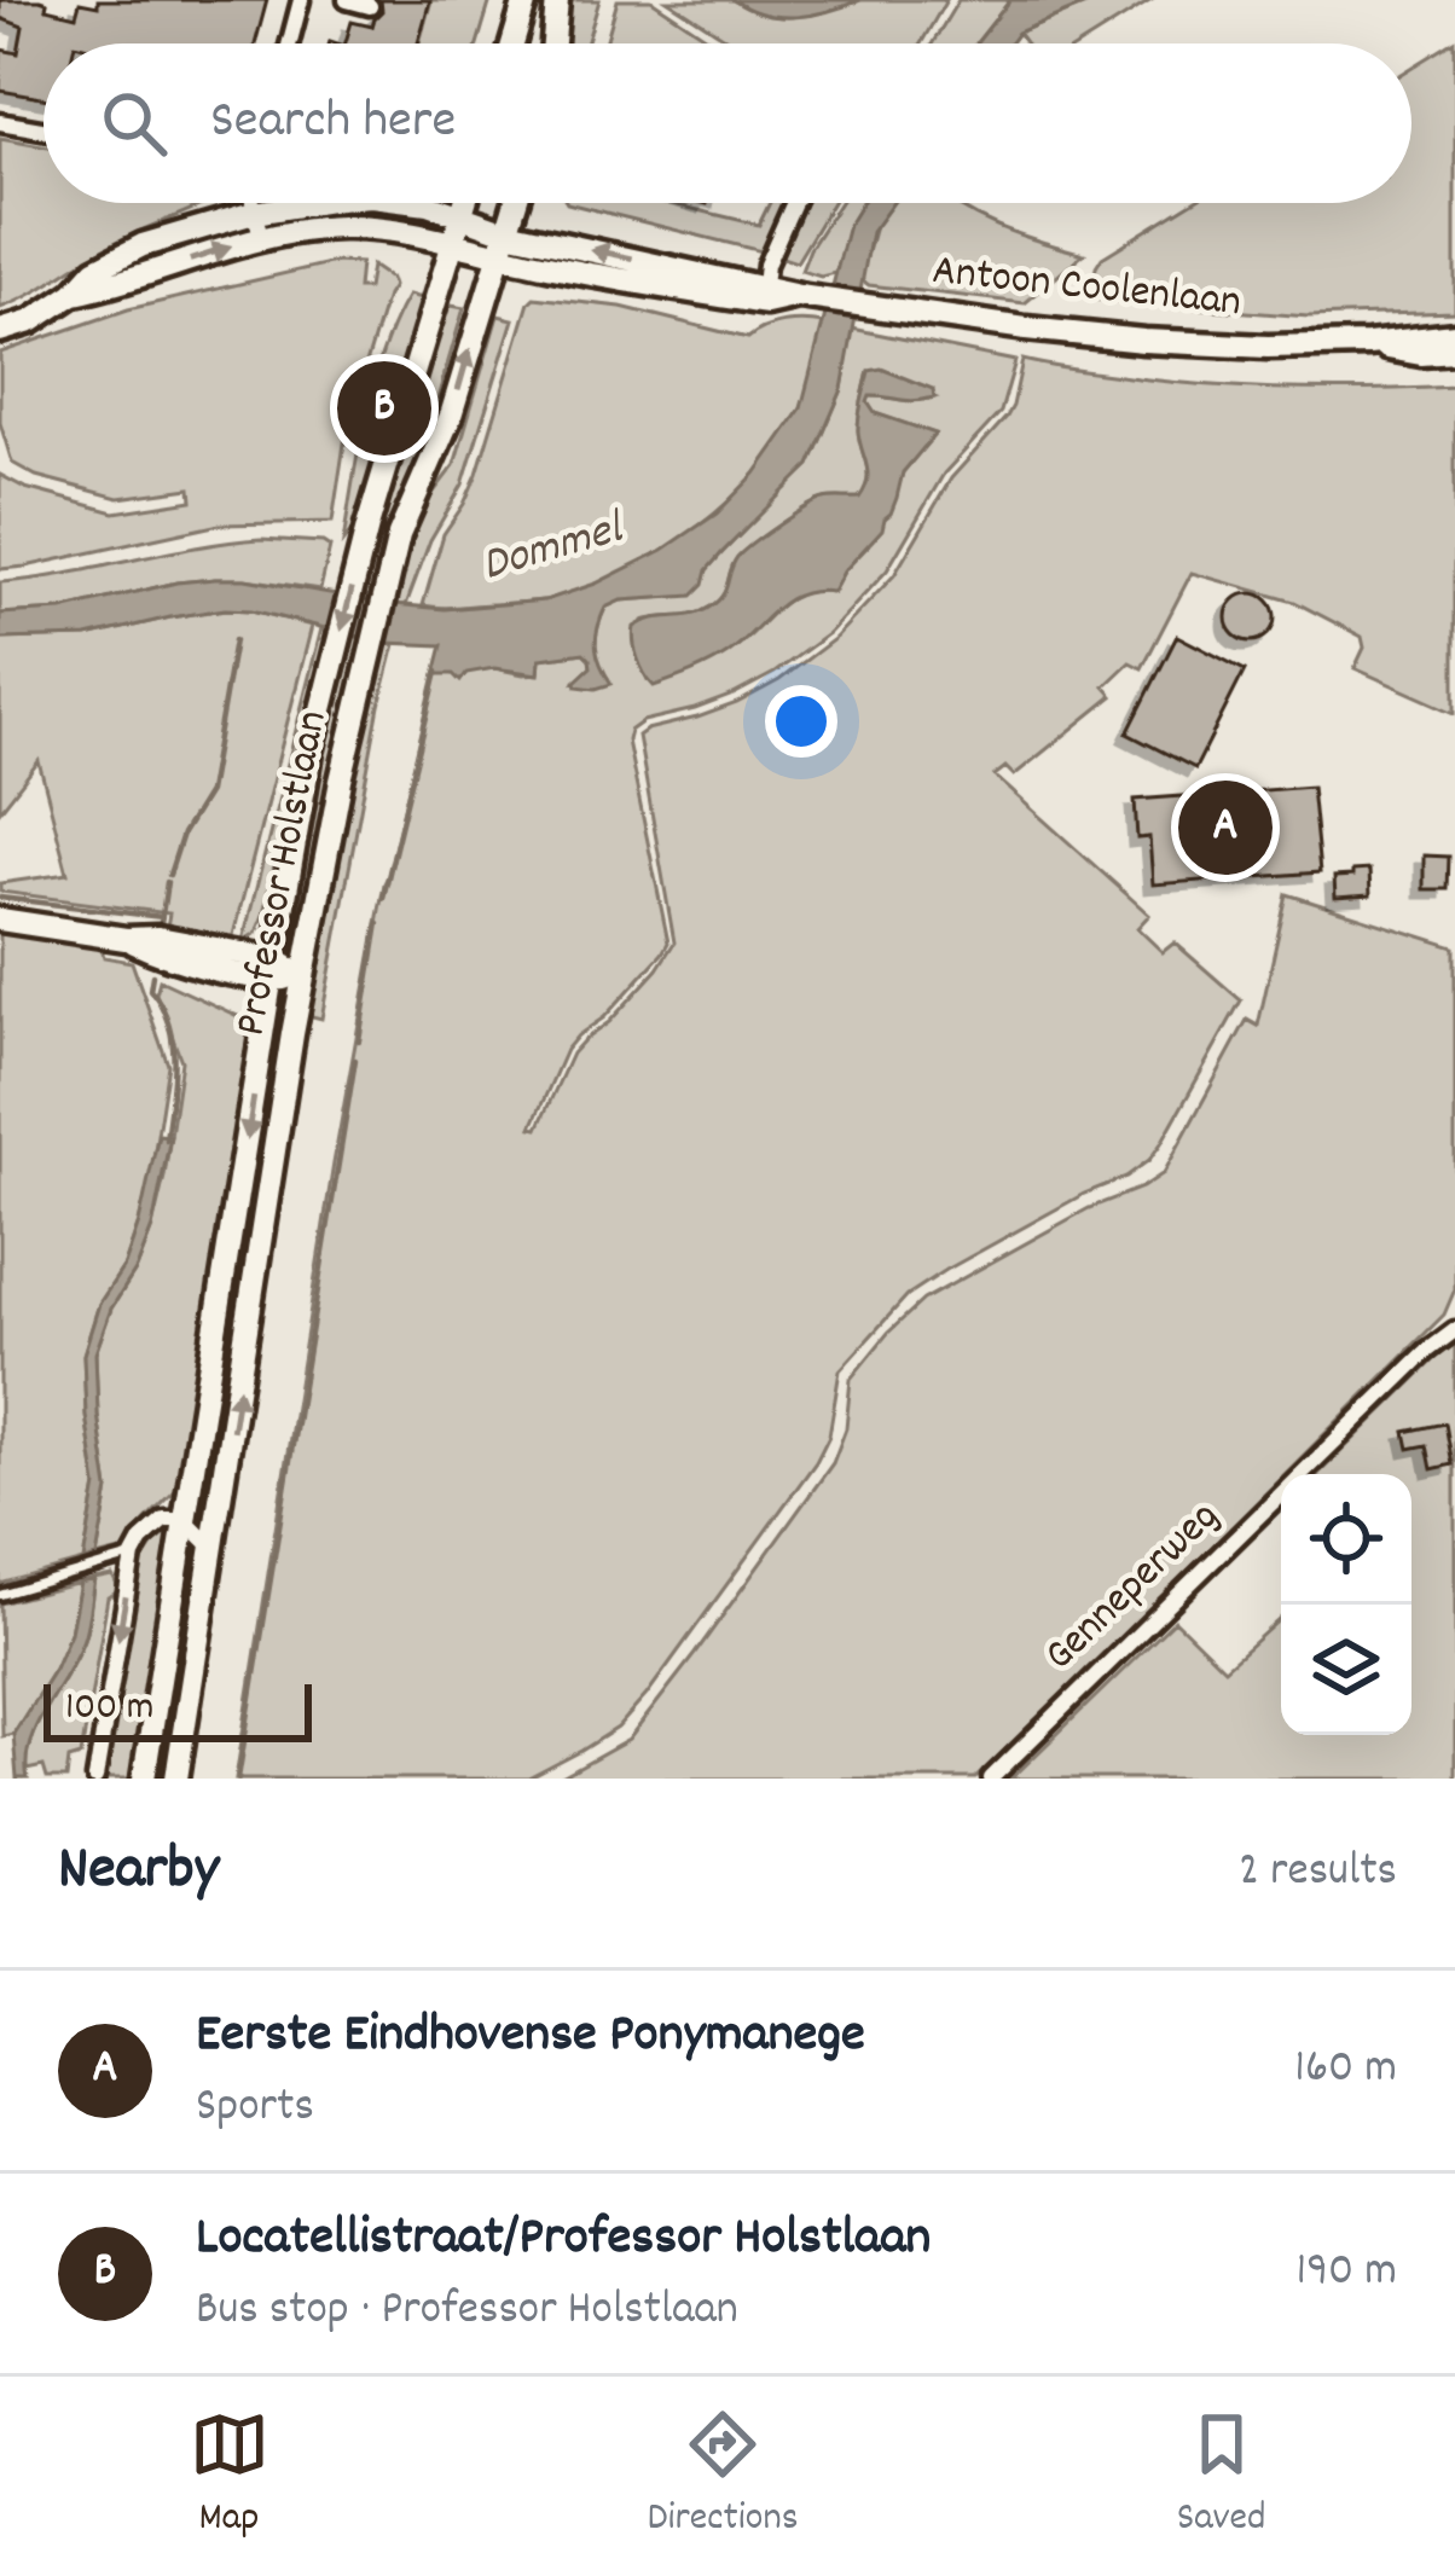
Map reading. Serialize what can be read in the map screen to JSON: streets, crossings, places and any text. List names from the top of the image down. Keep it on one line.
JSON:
{"streets":{"main road":["Antoon Coolenlaan","Professor Holstlaan"],"street":["Genneperweg"]},"crossings":[["Antoon Coolenlaan","Professor Holstlaan"]],"water":["Dommel"],"scale_bar":"100 m","page":{"search":"Search here","pins":["B","A"],"scale":"100 m","heading":["Nearby","2 results"],"list":[{"mark":"A","name":"Eerste Eindhovense Ponymanege","note":"Sports","value":"160 m"},{"mark":"B","name":"Locatellistraat/Professor Holstlaan","note":"Bus stop · Professor Holstlaan","value":"190 m"}],"nav":["Map","Directions","Saved"]}}
